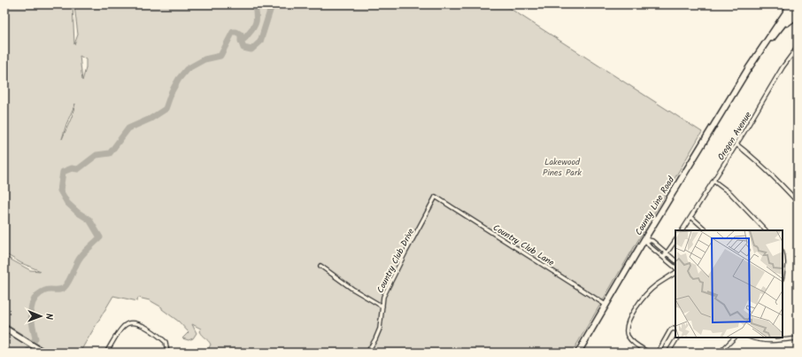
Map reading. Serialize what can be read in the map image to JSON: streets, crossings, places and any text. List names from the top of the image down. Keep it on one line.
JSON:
{"streets":{"main road":["County Line Road"],"street":["Oregon Avenue","Country Club Lane","Country Club Drive"]},"crossings":[["County Line Road","Country Club Lane"],["Country Club Lane","Country Club Drive"]],"parks":["Lakewood Pines Park"],"north":"right"}
